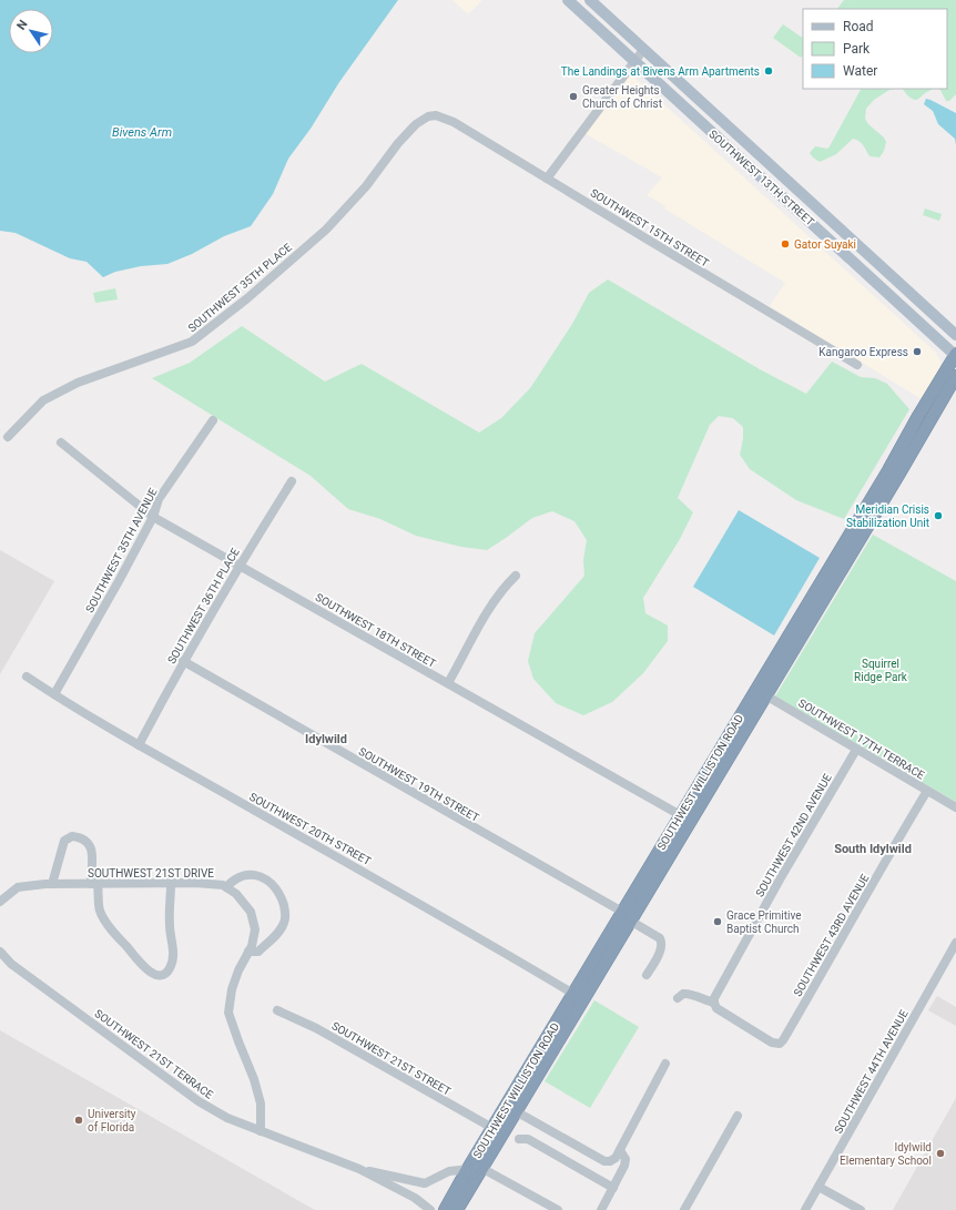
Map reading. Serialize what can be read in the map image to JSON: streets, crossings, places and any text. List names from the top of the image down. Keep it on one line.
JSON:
{"streets":{"highway":["SOUTHWEST WILLISTON ROAD"],"main road":["SOUTHWEST 13TH STREET"],"street":["SOUTHWEST 15TH STREET","SOUTHWEST 35TH PLACE","SOUTHWEST 35TH AVENUE","SOUTHWEST 36TH PLACE","SOUTHWEST 18TH STREET","SOUTHWEST 17TH TERRACE","SOUTHWEST 19TH STREET","SOUTHWEST 20TH STREET","SOUTHWEST 42ND AVENUE","SOUTHWEST 21ST DRIVE","SOUTHWEST 43RD AVENUE","SOUTHWEST 21ST TERRACE","SOUTHWEST 21ST STREET","SOUTHWEST 44TH AVENUE"]},"crossings":[["SOUTHWEST 13TH STREET","SOUTHWEST WILLISTON ROAD"],["SOUTHWEST 15TH STREET","SOUTHWEST 35TH PLACE"],["SOUTHWEST 35TH AVENUE","SOUTHWEST 18TH STREET"],["SOUTHWEST 35TH AVENUE","SOUTHWEST 20TH STREET"],["SOUTHWEST 36TH PLACE","SOUTHWEST 18TH STREET"],["SOUTHWEST 36TH PLACE","SOUTHWEST 19TH STREET"],["SOUTHWEST 36TH PLACE","SOUTHWEST 20TH STREET"],["SOUTHWEST 18TH STREET","SOUTHWEST WILLISTON ROAD"],["SOUTHWEST 17TH TERRACE","SOUTHWEST WILLISTON ROAD"],["SOUTHWEST 17TH TERRACE","SOUTHWEST 42ND AVENUE"],["SOUTHWEST 17TH TERRACE","SOUTHWEST 43RD AVENUE"],["SOUTHWEST WILLISTON ROAD","SOUTHWEST 19TH STREET"],["SOUTHWEST WILLISTON ROAD","SOUTHWEST 20TH STREET"],["SOUTHWEST WILLISTON ROAD","SOUTHWEST 21ST TERRACE"],["SOUTHWEST WILLISTON ROAD","SOUTHWEST 21ST STREET"],["SOUTHWEST 42ND AVENUE","SOUTHWEST 43RD AVENUE"],["SOUTHWEST 21ST DRIVE","SOUTHWEST 21ST TERRACE"]],"districts":["Idylwild","South Idylwild"],"water":["Bivens Arm"],"parks":["Squirrel Ridge Park"],"places":["The Landings at Bivens Arm Apartments","Greater Heights Church of Christ","Gator Suyaki","Kangaroo Express","Meridian Crisis Stabilization Unit","Grace Primitive Baptist Church","University of Florida","Idylwild Elementary School"],"legend":["Road","Park","Water"],"north":"top left"}
